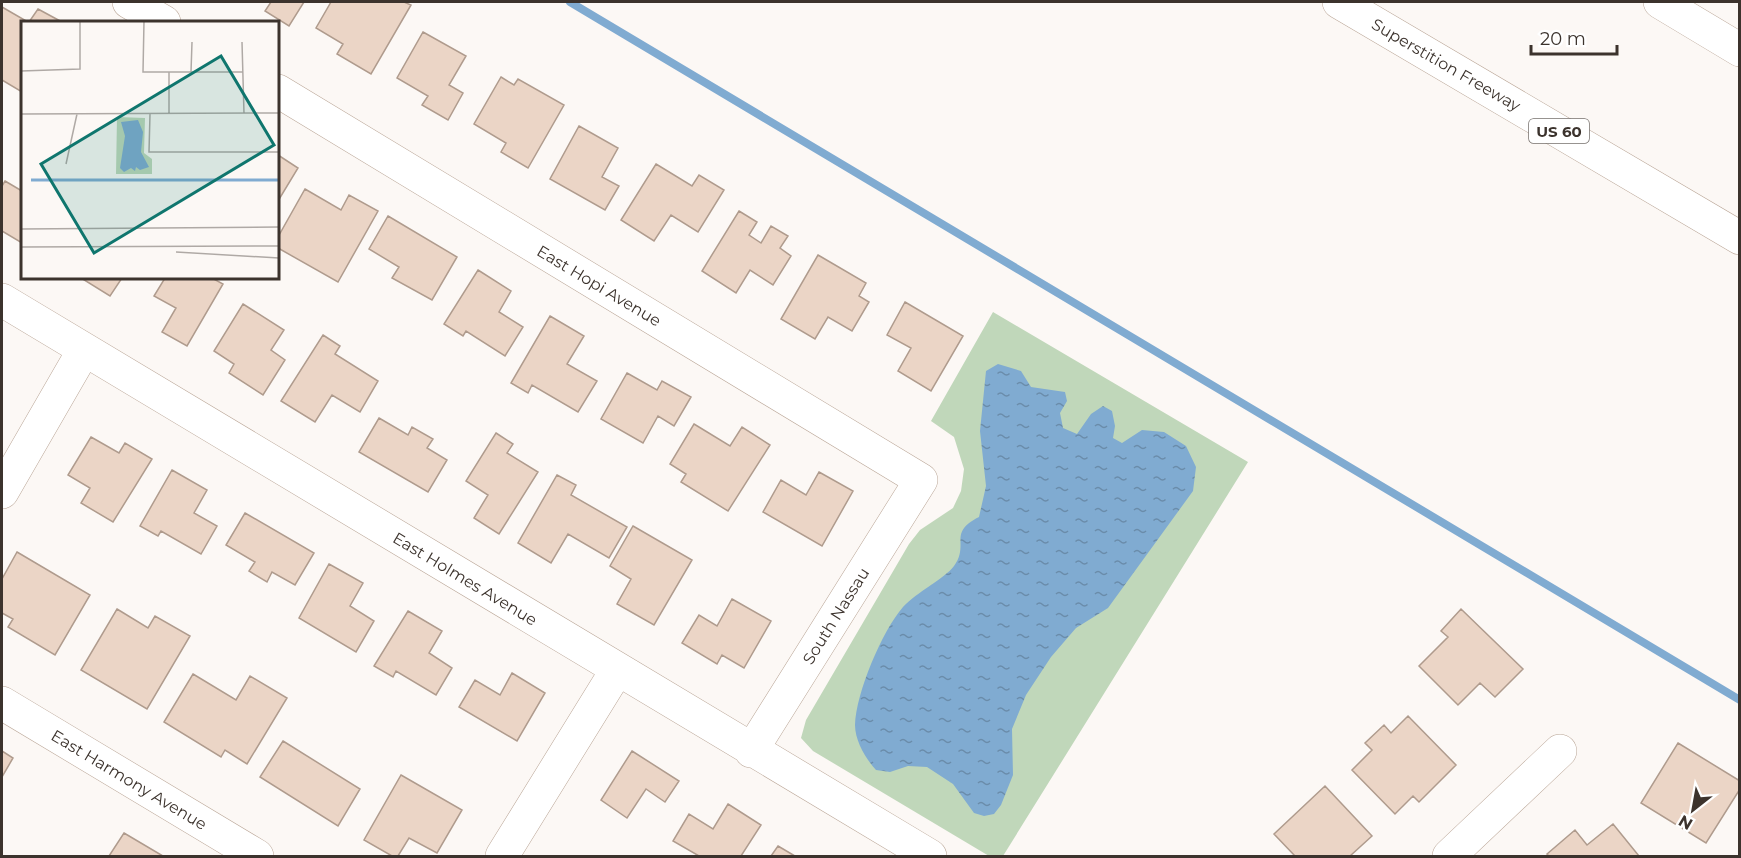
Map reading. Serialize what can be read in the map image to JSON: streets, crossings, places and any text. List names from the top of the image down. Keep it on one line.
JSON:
{"streets":{"main road":["Superstition Freeway","US 60","East Hopi Avenue","East Holmes Avenue","South Nassau","East Harmony Avenue"]},"crossings":[["East Hopi Avenue","South Nassau"],["East Holmes Avenue","South Nassau"]],"scale_bar":"20 m","north":"bottom left"}
